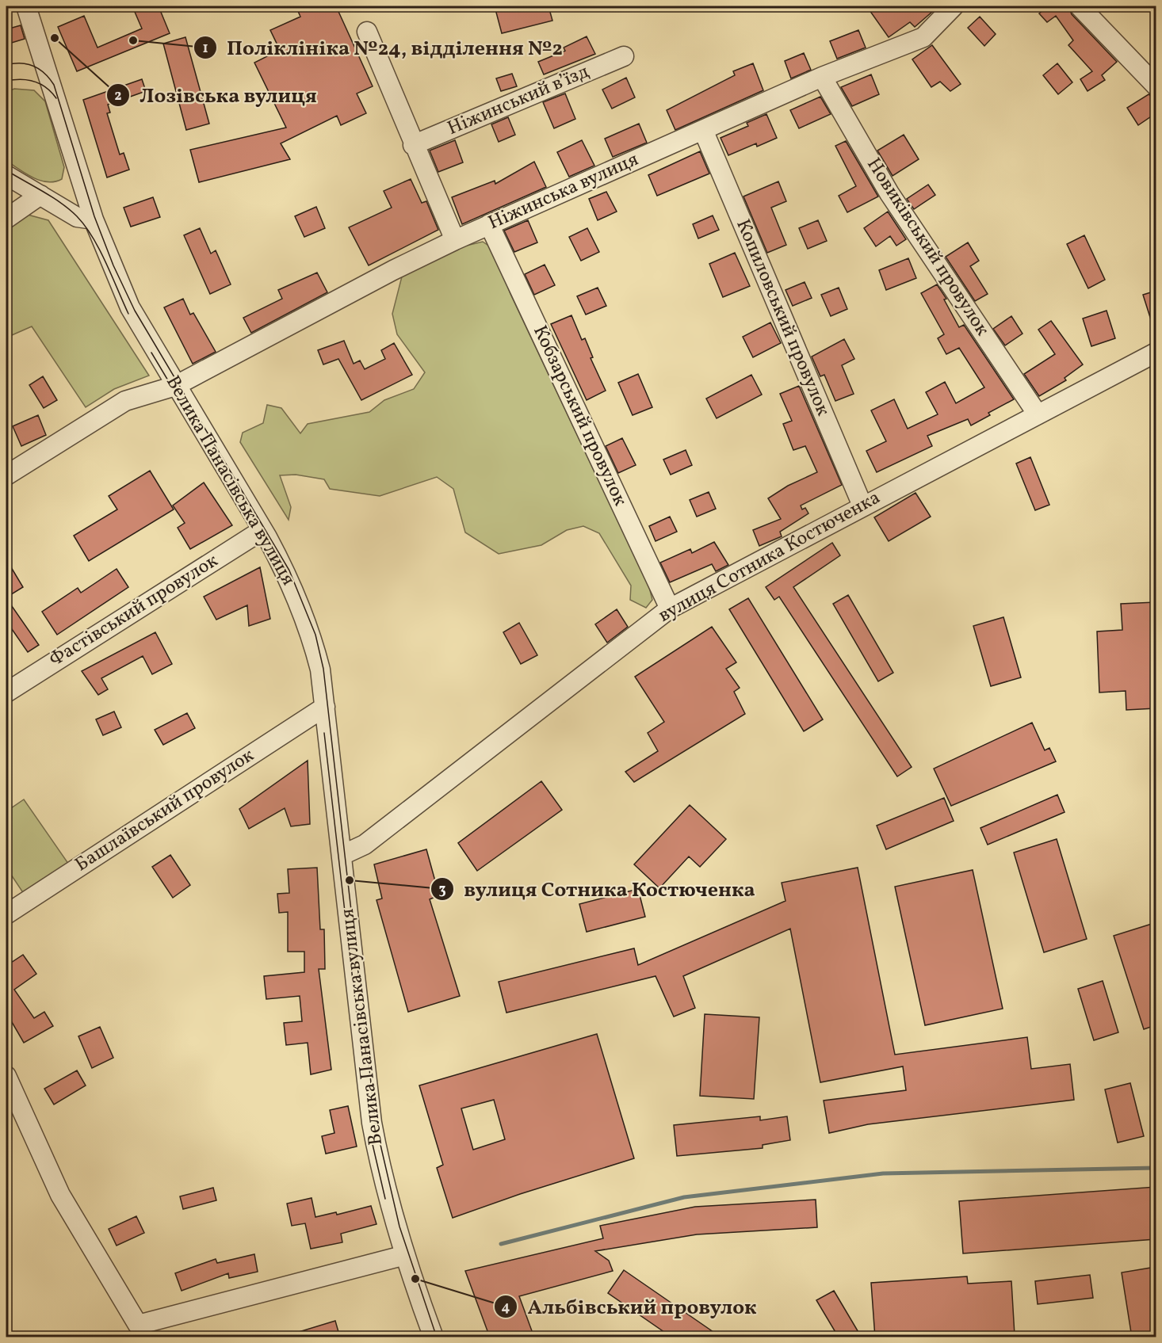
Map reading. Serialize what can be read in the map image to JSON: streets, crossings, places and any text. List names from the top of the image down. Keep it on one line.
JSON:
{"streets":{"street":["Ніжинський в’їзд","Ніжинська вулиця","Новиківський провулок","Копиловський провулок","Кобзарський провулок","Велика Панасівська вулиця","вулиця Сотника Костюченка","Фастівський провулок","Башлаївський провулок"]},"crossings":[["Ніжинська вулиця","Новиківський провулок"],["Ніжинська вулиця","Копиловський провулок"],["Ніжинська вулиця","Кобзарський провулок"],["Ніжинська вулиця","Велика Панасівська вулиця"],["Новиківський провулок","вулиця Сотника Костюченка"],["Копиловський провулок","вулиця Сотника Костюченка"],["Кобзарський провулок","вулиця Сотника Костюченка"],["Велика Панасівська вулиця","вулиця Сотника Костюченка"],["Велика Панасівська вулиця","Фастівський провулок"],["Велика Панасівська вулиця","Башлаївський провулок"]],"places":["Лозівська вулиця","Поліклініка №24, відділення №2","вулиця Сотника Костюченка","Альбівський провулок"]}
